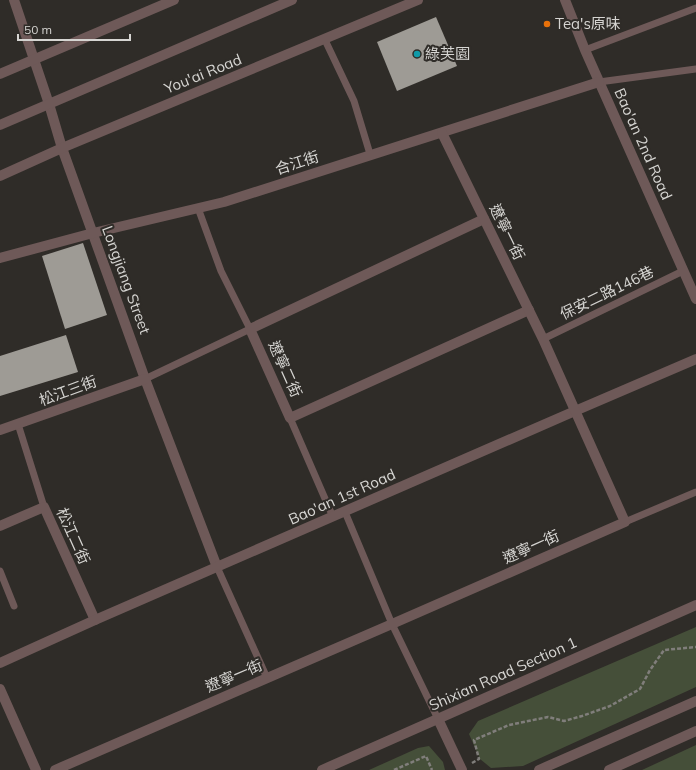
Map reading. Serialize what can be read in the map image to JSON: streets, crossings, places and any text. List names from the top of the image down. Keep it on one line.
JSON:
{"streets":{"street":["You'ai Road","Bao'an 2nd Road","合江街","遼寧一街","Longjiang Street","遼寧二街","松江三街","Bao'an 1st Road","松江二街","Shixian Road Section 1"],"lane":["保安二路146巷"]},"crossings":[["You'ai Road","Longjiang Street"],["Bao'an 2nd Road","合江街"],["Bao'an 2nd Road","保安二路146巷"],["合江街","遼寧一街"],["合江街","Longjiang Street"],["遼寧一街","保安二路146巷"],["遼寧一街","遼寧二街"],["遼寧一街","Bao'an 1st Road"],["Longjiang Street","松江三街"],["Longjiang Street","Bao'an 1st Road"],["Bao'an 1st Road","松江二街"]],"places":["Tea's原味","綠芙園"],"scale_bar":"50 m"}
